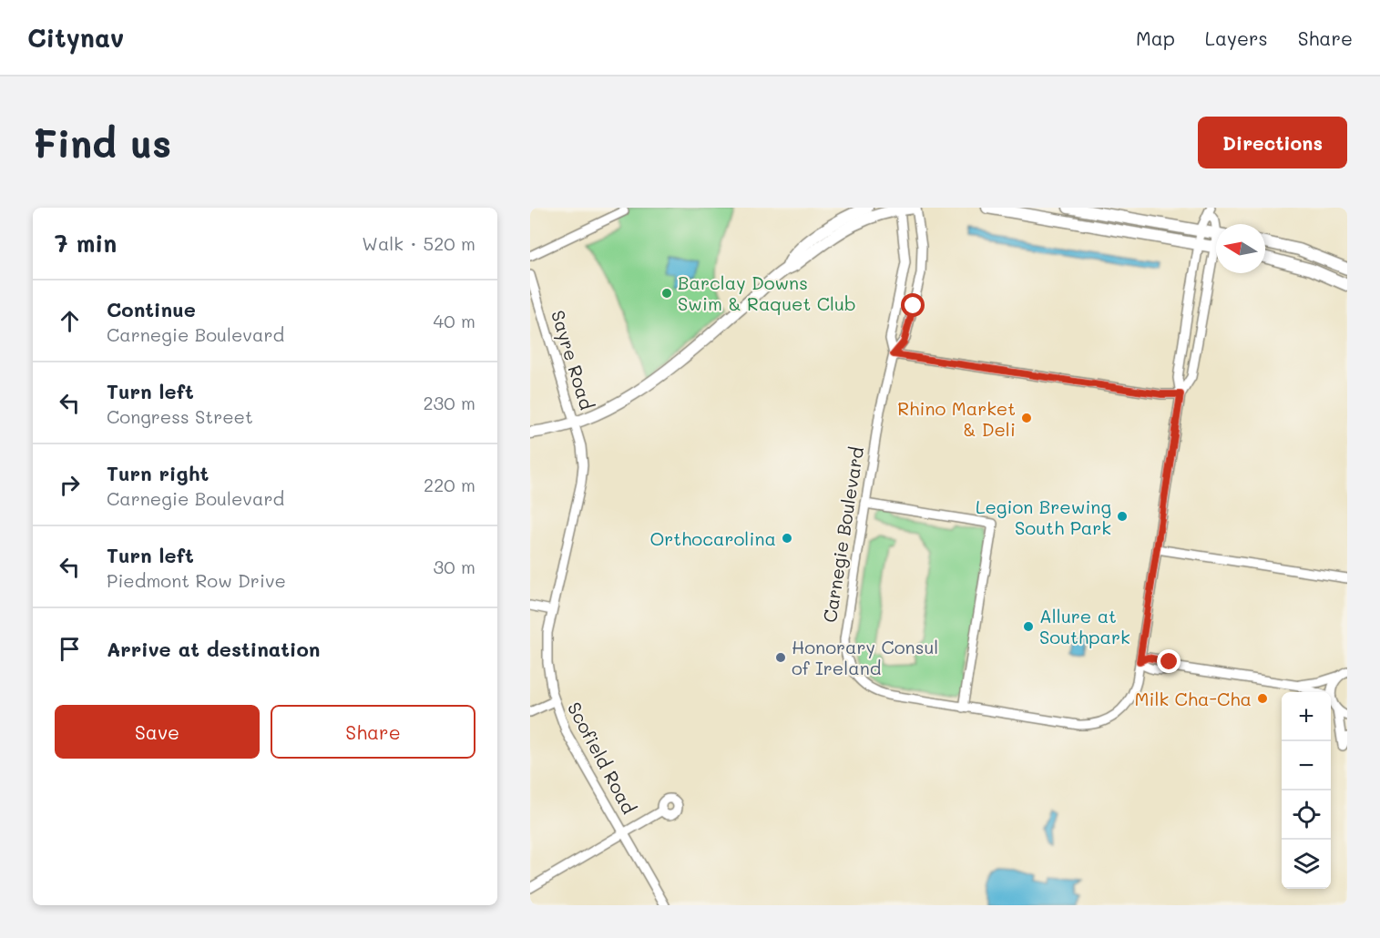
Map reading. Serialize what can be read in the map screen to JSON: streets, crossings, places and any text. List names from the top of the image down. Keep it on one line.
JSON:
{"streets":{"street":["Sayre Road","Carnegie Boulevard","Scofield Road"]},"crossings":[["Sayre Road","Scofield Road"]],"places":["Barclay Downs Swim & Raquet Club","Rhino Market & Deli","Legion Brewing South Park","Orthocarolina","Allure at Southpark","Honorary Consul of Ireland","Milk Cha-Cha"],"north":"left","page":{"header":"Citynav","nav":["Map","Layers","Share"],"buttons":["Directions",["Save","Share"]],"title":"Find us","heading":["7 min","Walk · 520 m"],"list":[["Continue","Carnegie Boulevard","40 m"],["Turn left","Congress Street","230 m"],["Turn right","Carnegie Boulevard","220 m"],["Turn left","Piedmont Row Drive","30 m"],"Arrive at destination"],"map_buttons":["+","−"]}}
